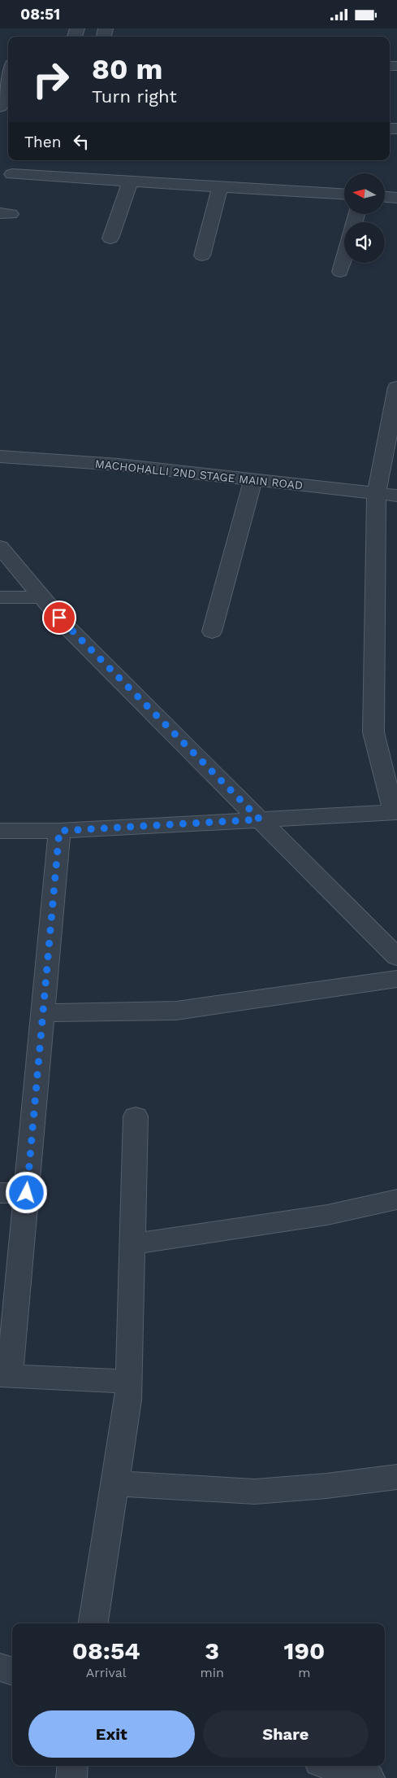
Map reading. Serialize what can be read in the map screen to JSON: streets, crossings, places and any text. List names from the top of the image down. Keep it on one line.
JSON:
{"streets":{"street":["MACHOHALLI 2ND STAGE MAIN ROAD"]},"north":"left","page":{"status":"08:51","turn":["80 m","Turn right"],"then":"Then","eta":["08:54","Arrival","3","min","190","m"],"buttons":["Exit","Share"]}}
